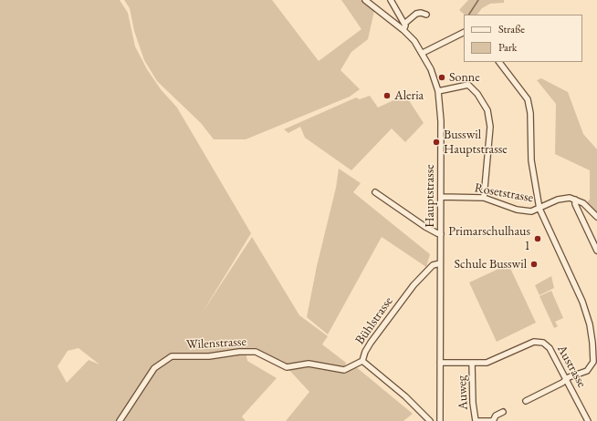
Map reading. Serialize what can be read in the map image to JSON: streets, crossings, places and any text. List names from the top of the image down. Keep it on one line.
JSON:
{"streets":{"street":["Rosetstrasse","Hauptstrasse","Bühlstrasse","Wilenstrasse","Austrasse","Auweg"]},"crossings":[["Rosetstrasse","Hauptstrasse"],["Hauptstrasse","Bühlstrasse"],["Hauptstrasse","Austrasse"],["Bühlstrasse","Wilenstrasse"],["Austrasse","Auweg"]],"places":["Sonne","Aleria","Busswil Hauptstrasse","Primarschulhaus 1","Schule Busswil"],"legend":["Straße","Park"]}
